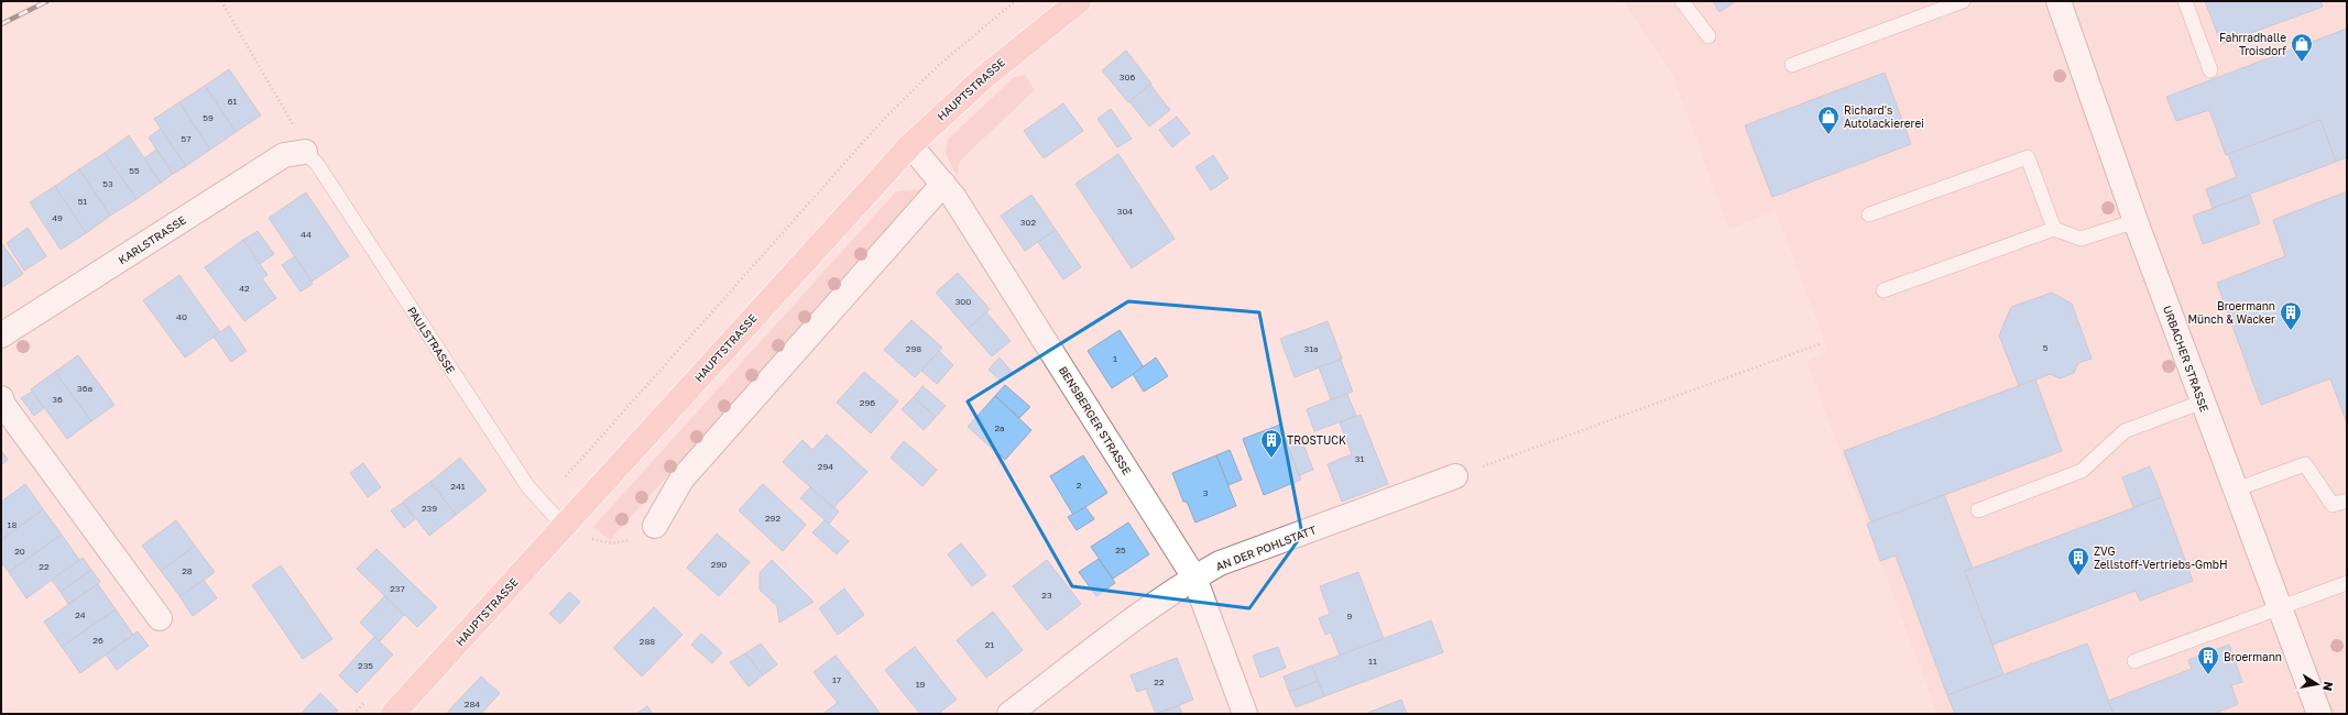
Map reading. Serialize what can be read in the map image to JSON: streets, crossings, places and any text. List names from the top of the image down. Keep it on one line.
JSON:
{"streets":{"main road":["HAUPTSTRASSE"],"street":["KARLSTRASSE","URBACHER STRASSE","BENSBERGER STRASSE","AN DER POHLSTATT"],"lane":["PAULSTRASSE"]},"crossings":[["HAUPTSTRASSE","PAULSTRASSE"],["HAUPTSTRASSE","BENSBERGER STRASSE"],["KARLSTRASSE","PAULSTRASSE"],["BENSBERGER STRASSE","AN DER POHLSTATT"]],"places":{"shop":["Fahrradhalle Troisdorf","Richard's Autolackiererei"],"building":["Broermann Münch & Wacker","TROSTUCK","ZVG Zellstoff-Vertriebs-GmbH","Broermann"]},"house_numbers":["306","61","59","57","55","53","51","304","49","302","44","42","300","40","5","298","31a","1","36a","36","296","2a","31","294","2","241","3","239","292","18","25","20","290","22","28","237","23","24","9","26","288","21","11","235","17","22","19","284"],"north":"right"}
